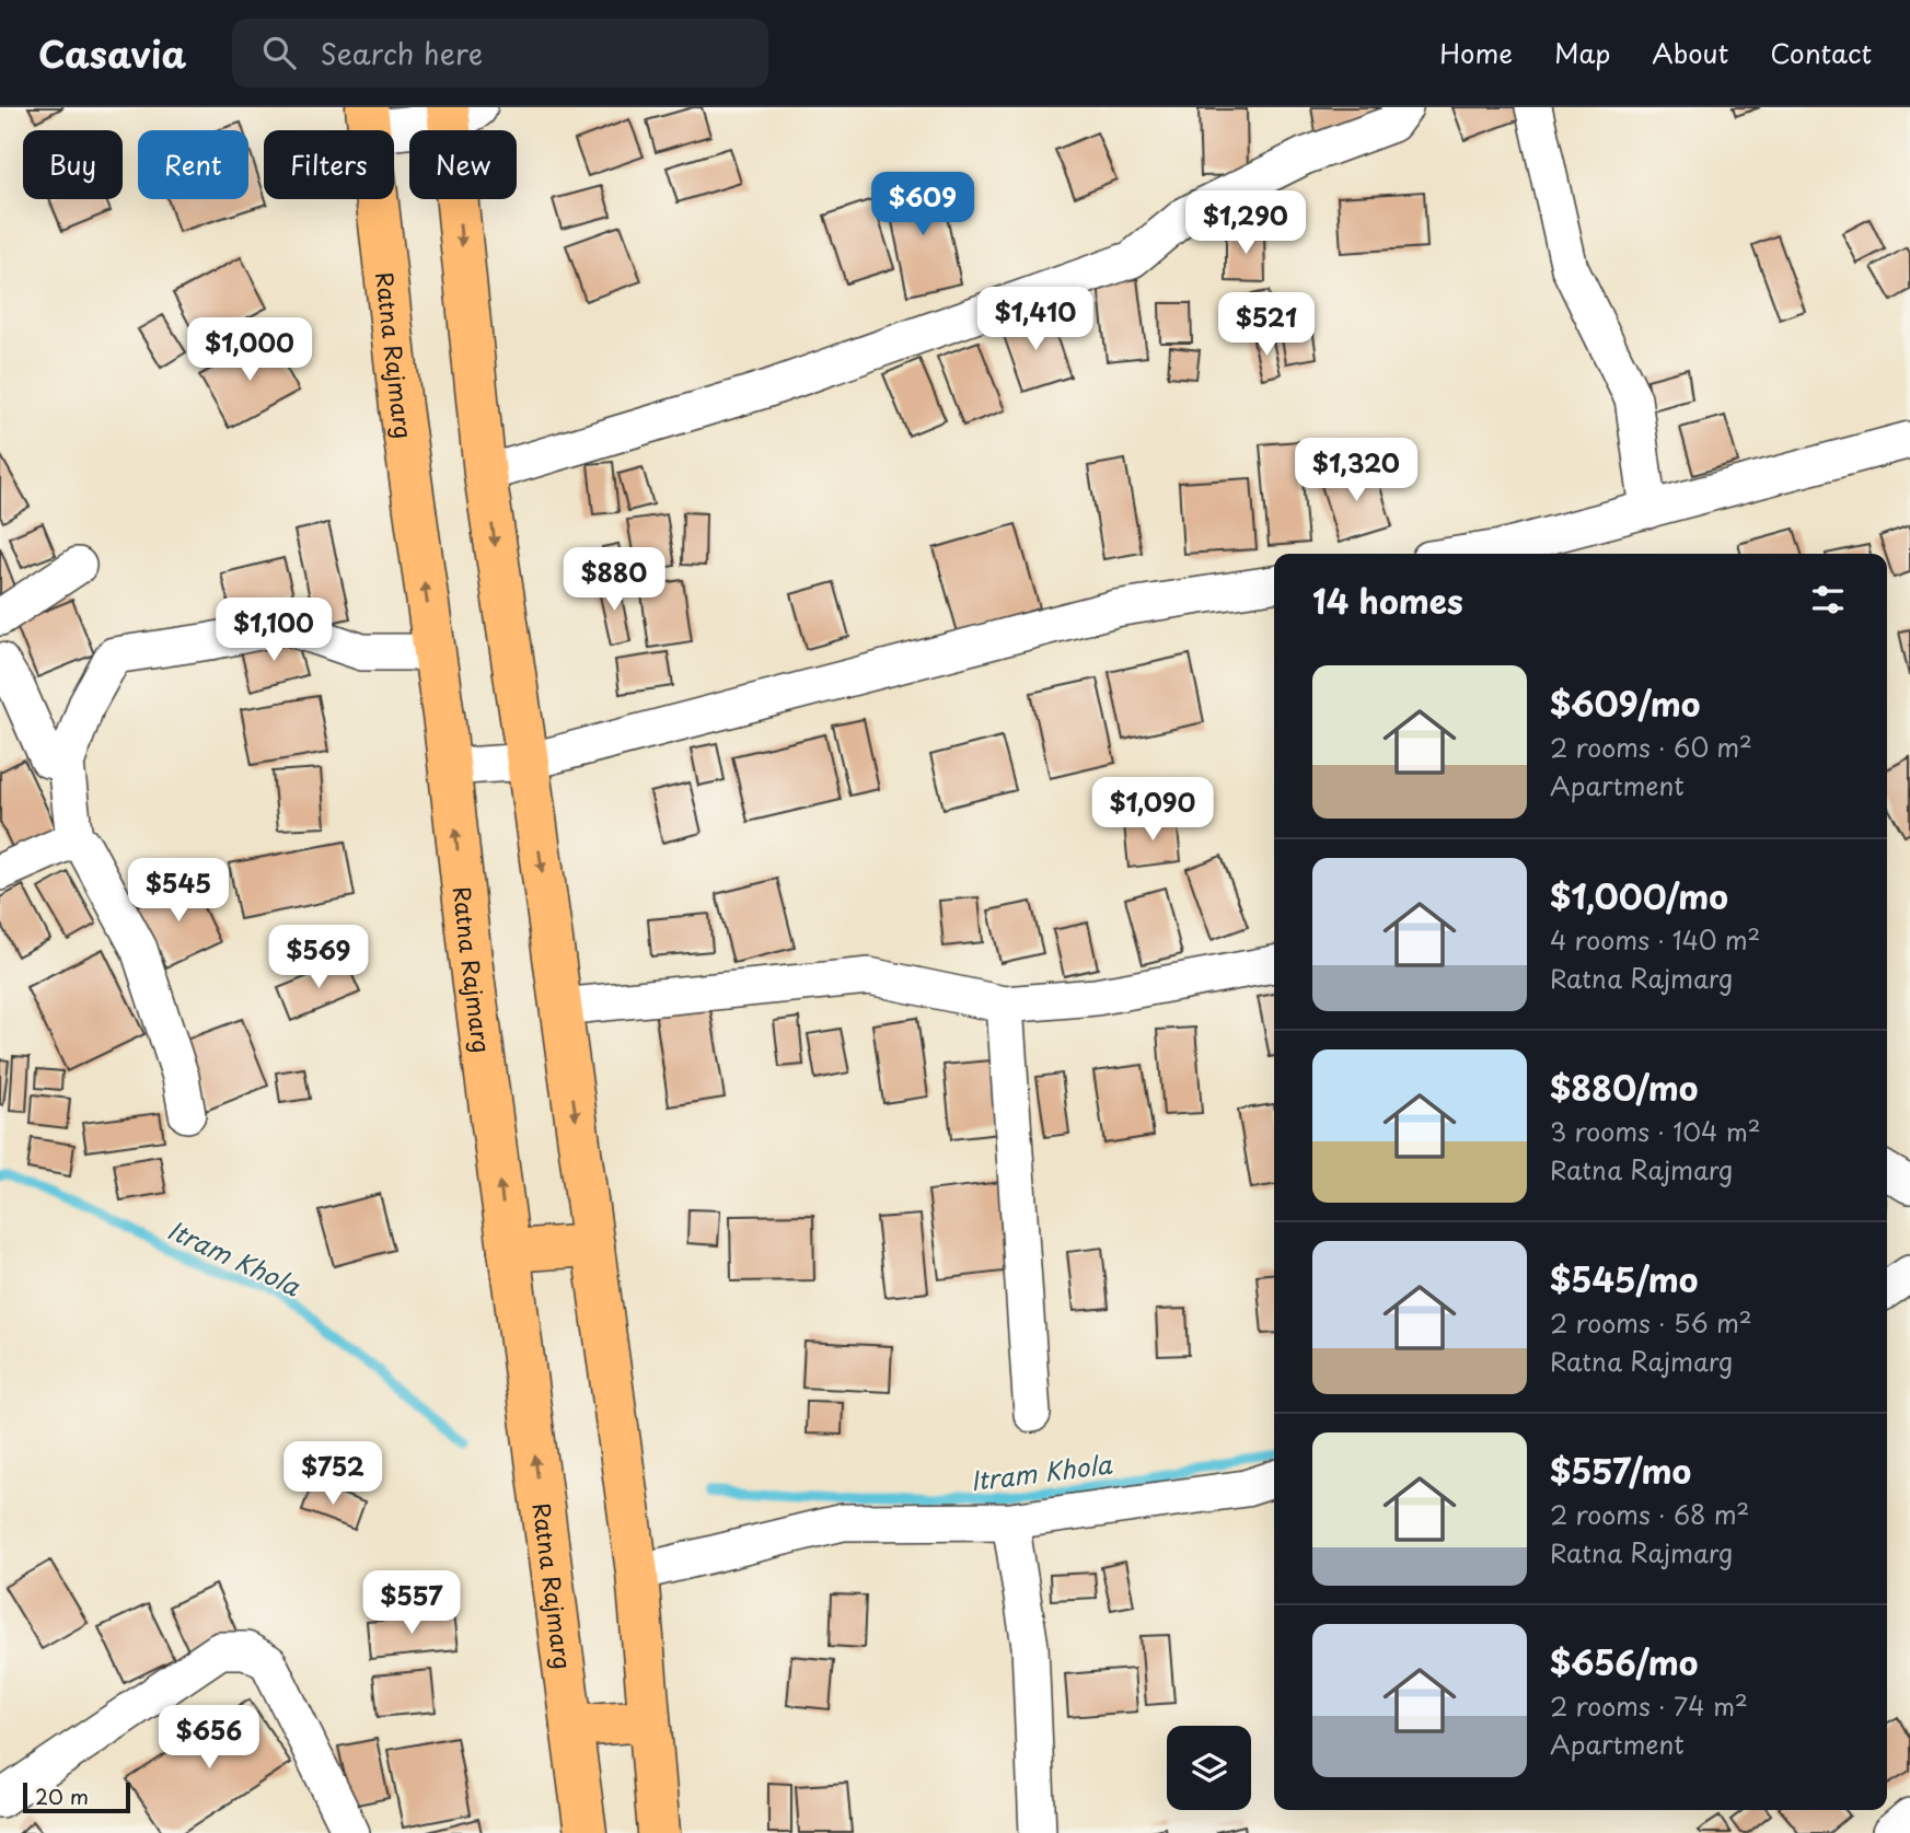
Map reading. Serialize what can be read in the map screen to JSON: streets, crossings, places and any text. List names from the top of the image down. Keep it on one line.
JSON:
{"streets":{"main road":["Ratna Rajmarg"]},"water":["Itram Khola"],"scale_bar":"20 m","page":{"header":"Casavia","search":"Search here","nav":["Home","Map","About","Contact"],"chip":["Buy","Rent","Filters","New"],"price":["$609","$1,290","$1,410","$521","$1,000","$1,320","$880","$1,100","$1,090","$545","$569","$752","$557","$656"],"heading":"14 homes","list":[{"name":"$609/mo","note":"2 rooms · 60 m² · Apartment"},{"name":"$1,000/mo","note":"4 rooms · 140 m² · Ratna Rajmarg"},{"name":"$880/mo","note":"3 rooms · 104 m² · Ratna Rajmarg"},{"name":"$545/mo","note":"2 rooms · 56 m² · Ratna Rajmarg"},{"name":"$557/mo","note":"2 rooms · 68 m² · Ratna Rajmarg"},{"name":"$656/mo","note":"2 rooms · 74 m² · Apartment"}],"scale":"20 m"}}
